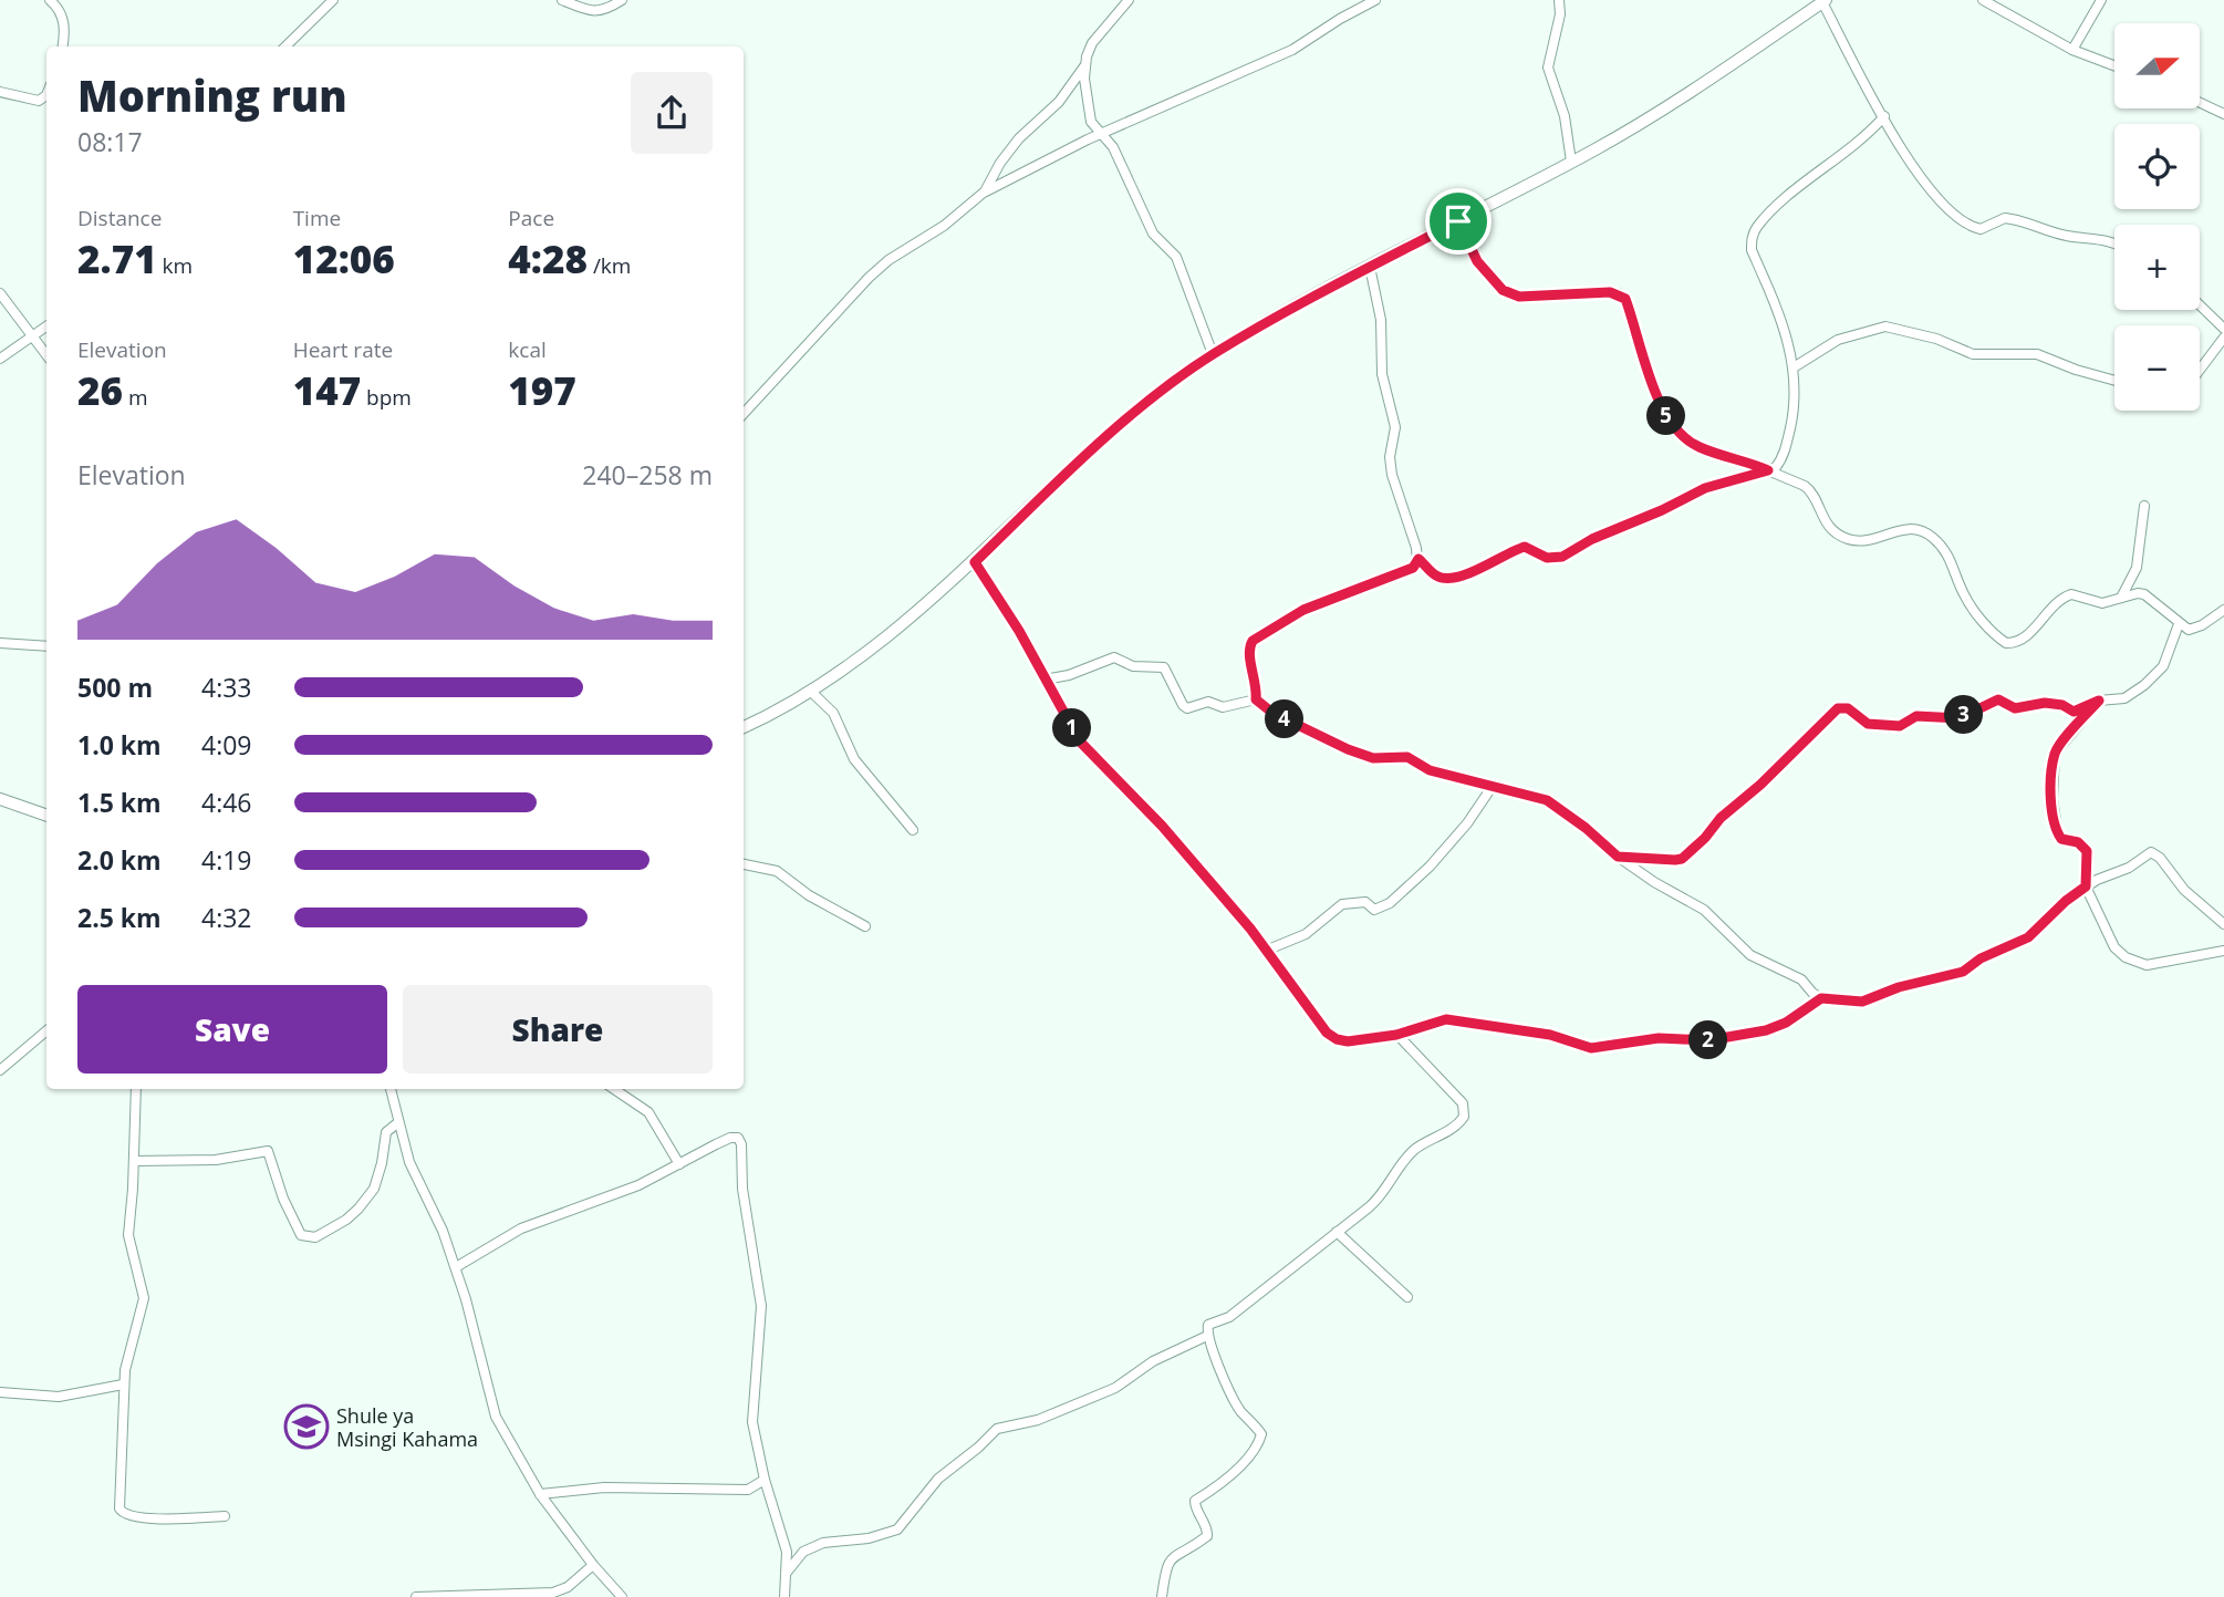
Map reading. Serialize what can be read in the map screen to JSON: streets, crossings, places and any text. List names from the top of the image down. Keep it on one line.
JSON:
{"places":{"school or university":["Shule ya Msingi Kahama"]},"north":"right","page":{"map_buttons":["+","−"],"heading":["Morning run","08:17"],"stats":[["Distance","2.71 km"],["Time","12:06"],["Pace","4:28 /km"],["Elevation","26 m"],["Heart rate","147 bpm"],["kcal","197"]],"pins":["5","3","4","1","2"],"chart":["Elevation","240–258 m"],"list":[{"name":"500 m","note":"4:33"},{"name":"1.0 km","note":"4:09"},{"name":"1.5 km","note":"4:46"},{"name":"2.0 km","note":"4:19"},{"name":"2.5 km","note":"4:32"}],"buttons":["Save","Share"]}}
